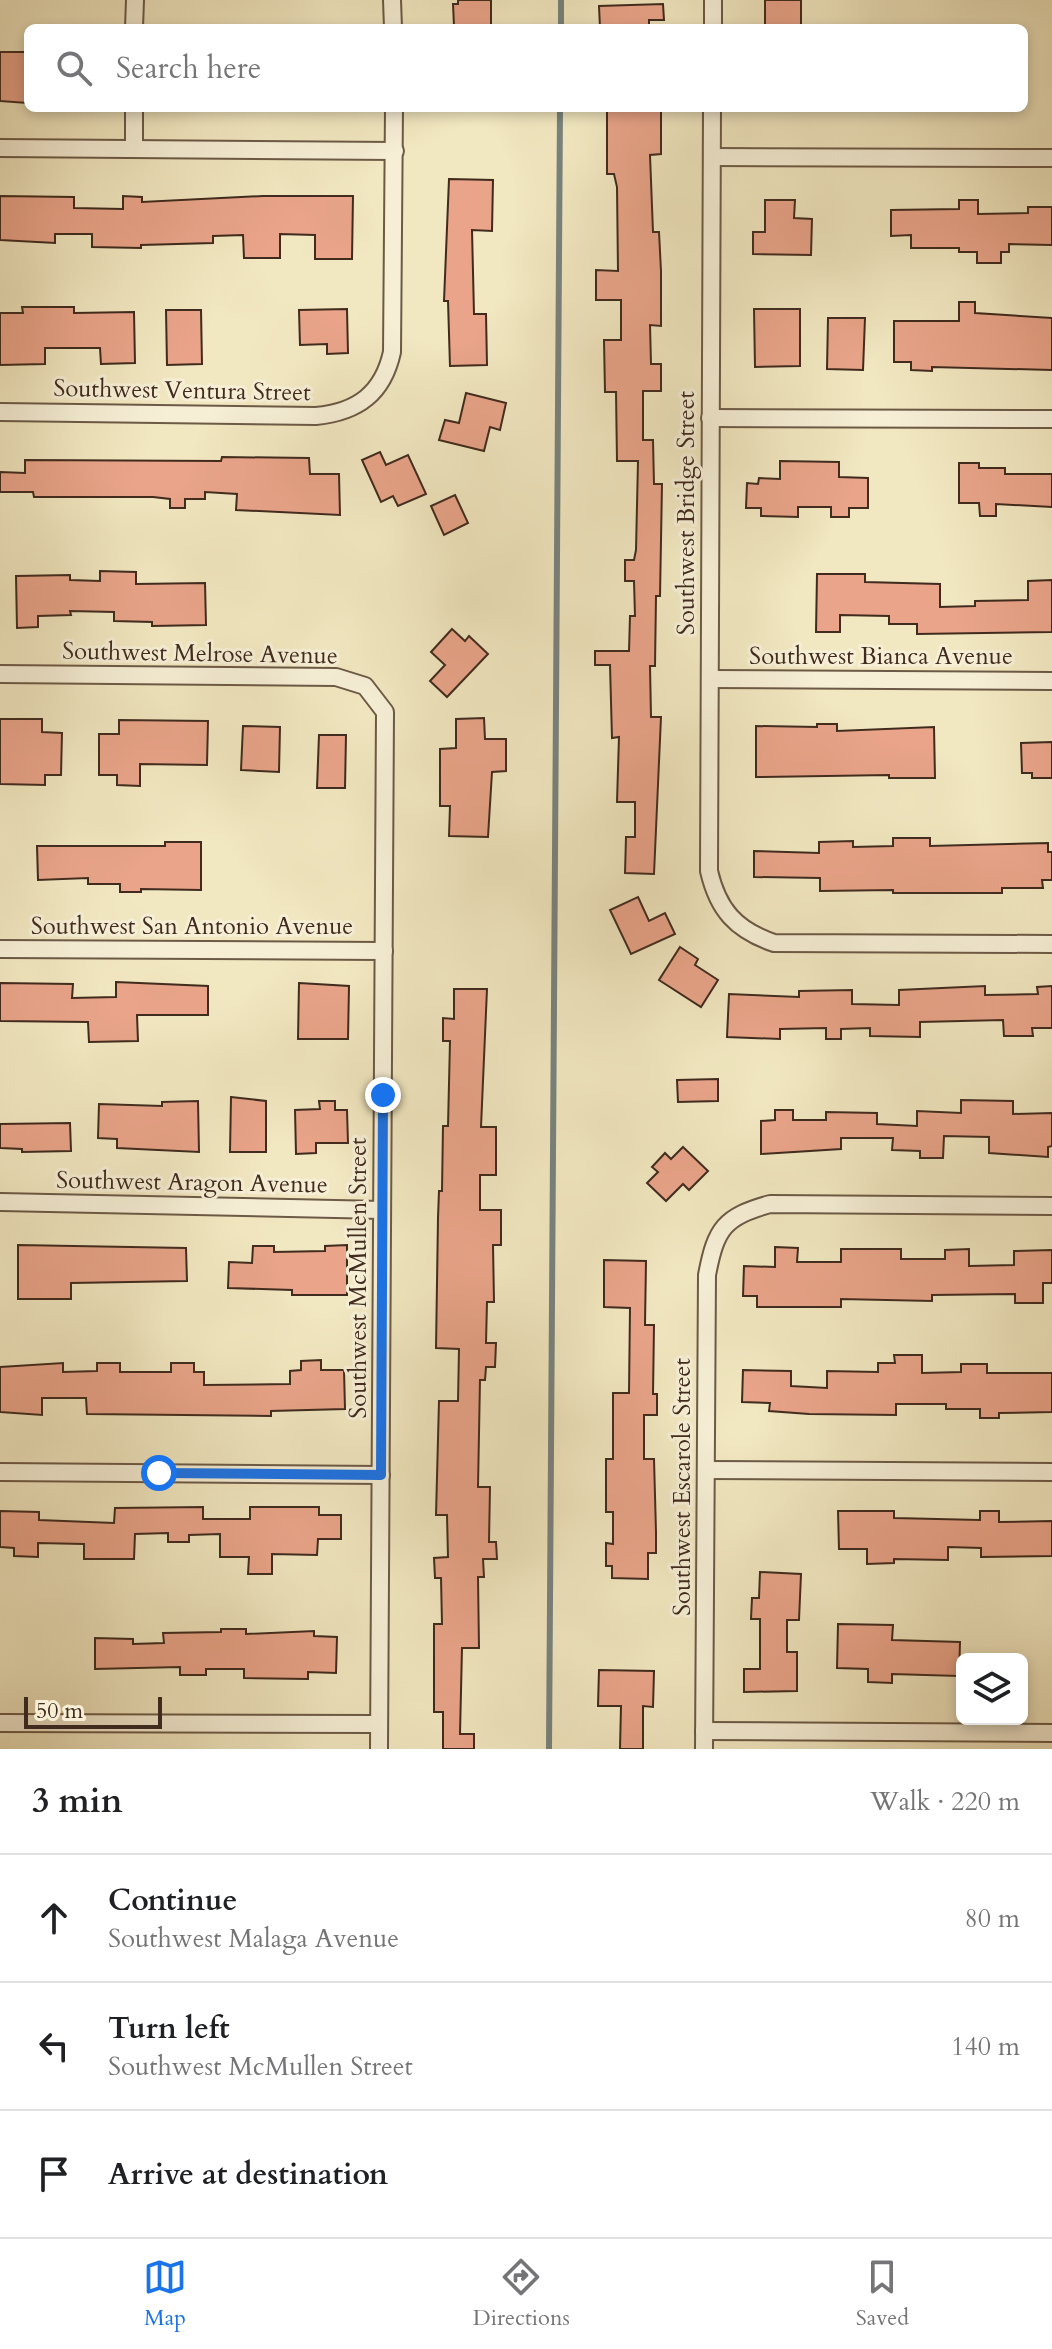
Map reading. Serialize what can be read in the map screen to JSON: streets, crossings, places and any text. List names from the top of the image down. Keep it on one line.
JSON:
{"streets":{"street":["Southwest Ventura Street","Southwest Bridge Street","Southwest Melrose Avenue","Southwest Bianca Avenue","Southwest San Antonio Avenue","Southwest Aragon Avenue","Southwest McMullen Street","Southwest Escarole Street"]},"crossings":[["Southwest Bridge Street","Southwest Bianca Avenue"],["Southwest Melrose Avenue","Southwest McMullen Street"],["Southwest San Antonio Avenue","Southwest McMullen Street"],["Southwest Aragon Avenue","Southwest McMullen Street"]],"scale_bar":"50 m","page":{"search":"Search here","scale":"50 m","heading":["3 min","Walk · 220 m"],"list":[["Continue","Southwest Malaga Avenue","80 m"],["Turn left","Southwest McMullen Street","140 m"],"Arrive at destination"],"nav":["Map","Directions","Saved"]}}
